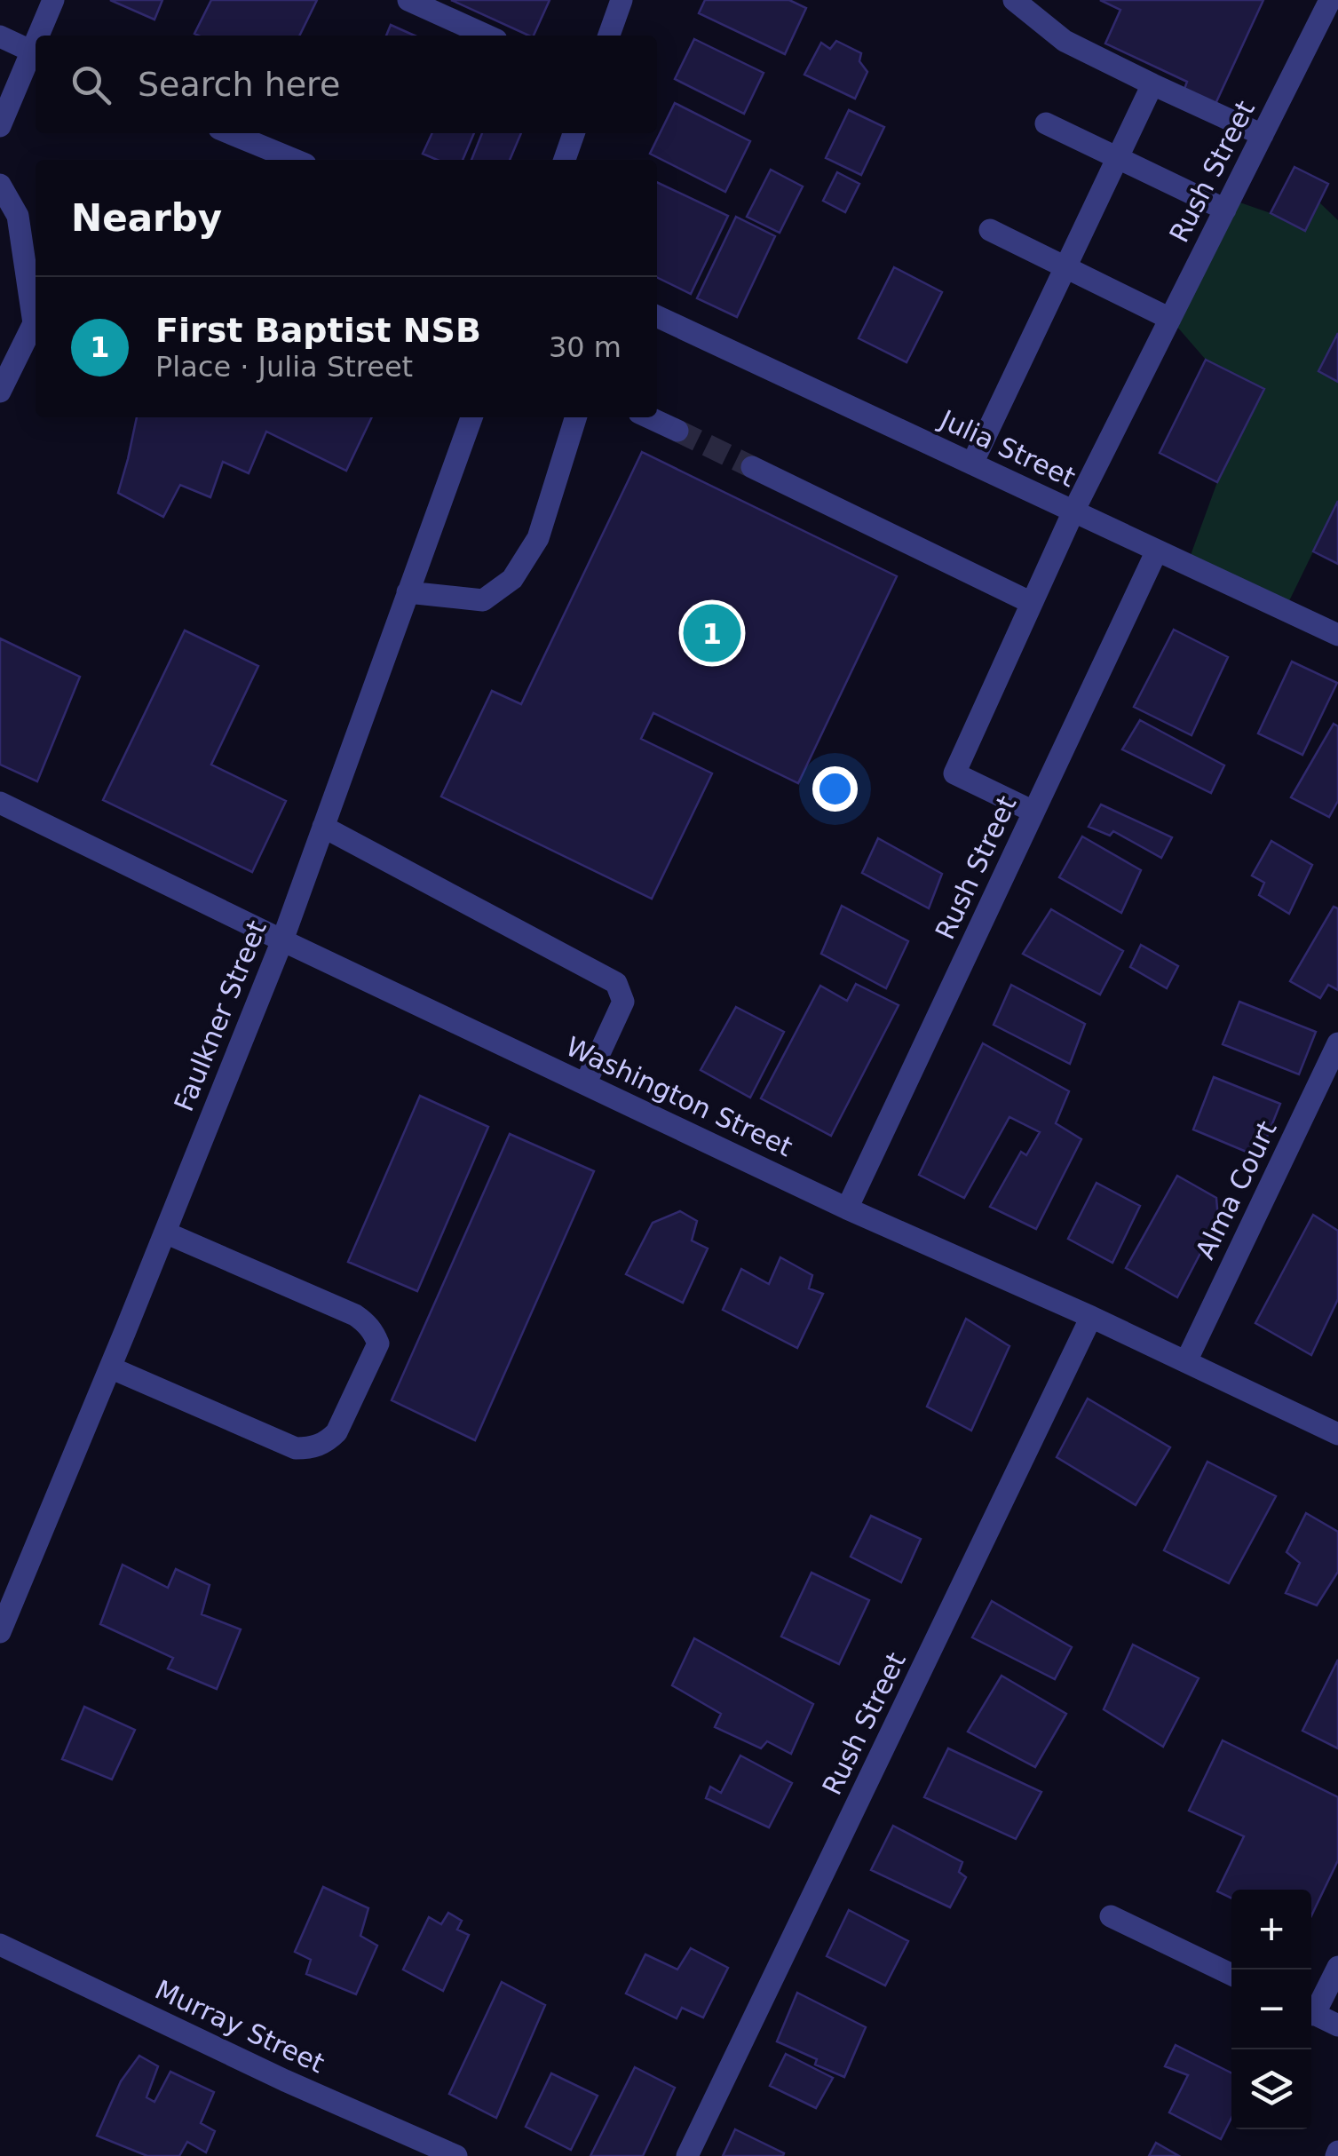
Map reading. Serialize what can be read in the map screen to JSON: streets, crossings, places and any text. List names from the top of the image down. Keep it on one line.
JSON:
{"streets":{"street":["Rush Street","Julia Street","Faulkner Street","Washington Street","Alma Court","Murray Street"]},"crossings":[["Rush Street","Julia Street"],["Rush Street","Washington Street"],["Faulkner Street","Washington Street"],["Washington Street","Alma Court"]],"page":{"search":"Search here","heading":"Nearby","list":[{"mark":"1","name":"First Baptist NSB","note":"Place · Julia Street","value":"30 m"}],"pins":"1","map_buttons":["+","−"]}}
